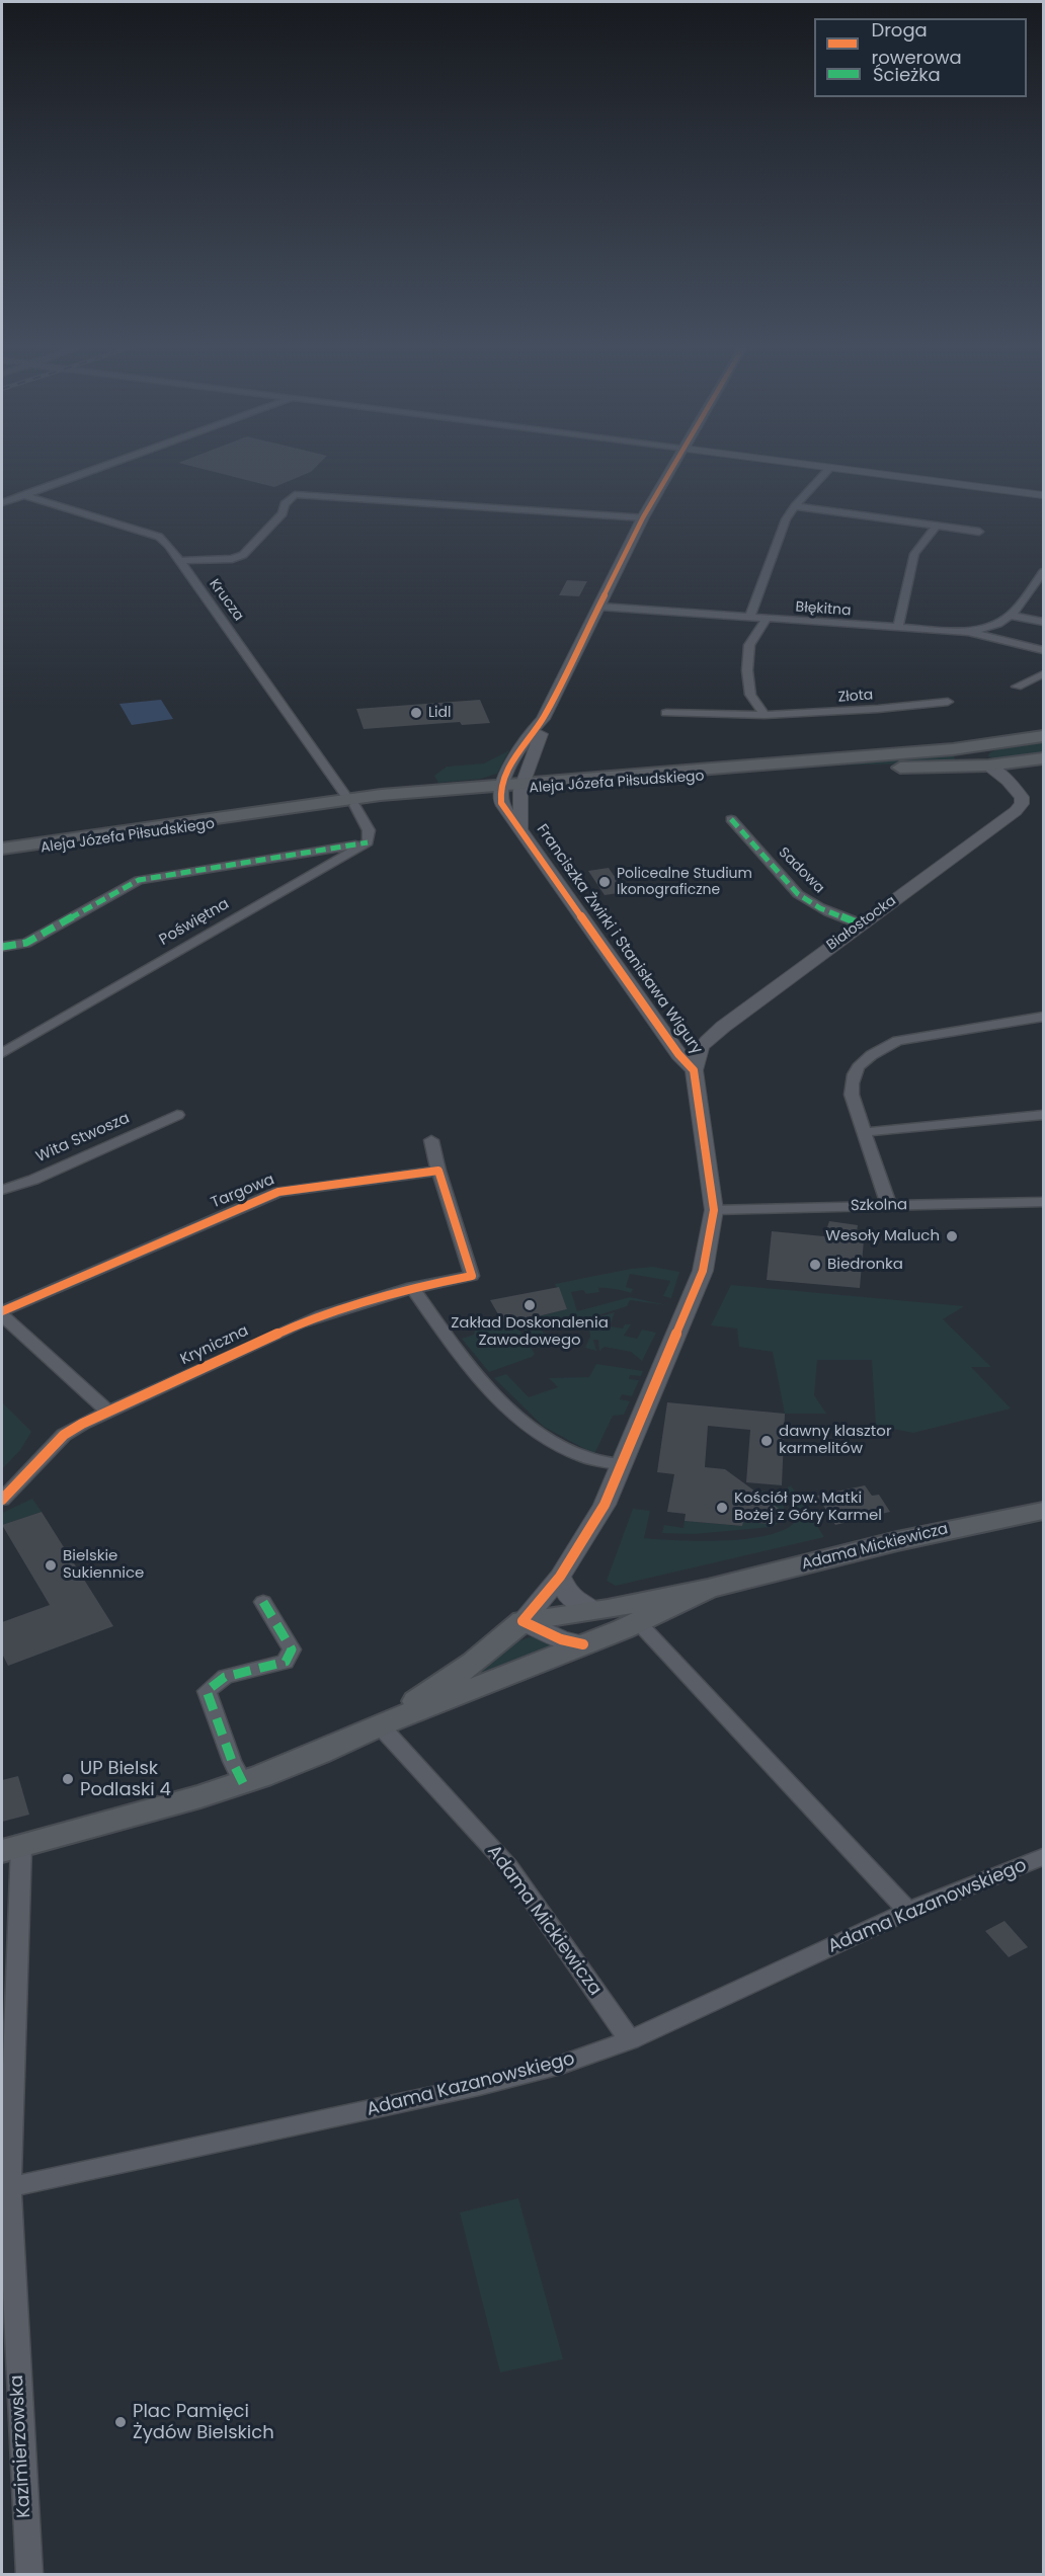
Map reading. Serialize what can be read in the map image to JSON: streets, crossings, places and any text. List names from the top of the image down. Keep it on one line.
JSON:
{"streets":{"main road":["Aleja Józefa Piłsudskiego","Adama Mickiewicza"],"street":["Krucza","Błękitna","Złota","Sadowa","Poświętna","Białostocka","Franciszka Żwirki i Stanisława Wigury","Wita Stwosza","Targowa","Szkolna","Kryniczna","Adama Kazanowskiego","Kazimierzowska"]},"crossings":[["Krucza","Aleja Józefa Piłsudskiego"],["Błękitna","Franciszka Żwirki i Stanisława Wigury"],["Aleja Józefa Piłsudskiego","Białostocka"],["Aleja Józefa Piłsudskiego","Franciszka Żwirki i Stanisława Wigury"],["Sadowa","Białostocka"],["Białostocka","Franciszka Żwirki i Stanisława Wigury"],["Franciszka Żwirki i Stanisława Wigury","Szkolna"],["Franciszka Żwirki i Stanisława Wigury","Adama Mickiewicza"],["Targowa","Kryniczna"],["Adama Mickiewicza","Adama Kazanowskiego"],["Adama Mickiewicza","Kazimierzowska"],["Adama Kazanowskiego","Kazimierzowska"]],"places":["Lidl","Policealne Studium Ikonograficzne","Wesoły Maluch","Biedronka","Zakład Doskonalenia Zawodowego","dawny klasztor karmelitów","Kościół pw. Matki Bożej z Góry Karmel","Bielskie Sukiennice","UP Bielsk Podlaski 4","Plac Pamięci Żydów Bielskich"],"legend":["Droga rowerowa","Ścieżka"]}
